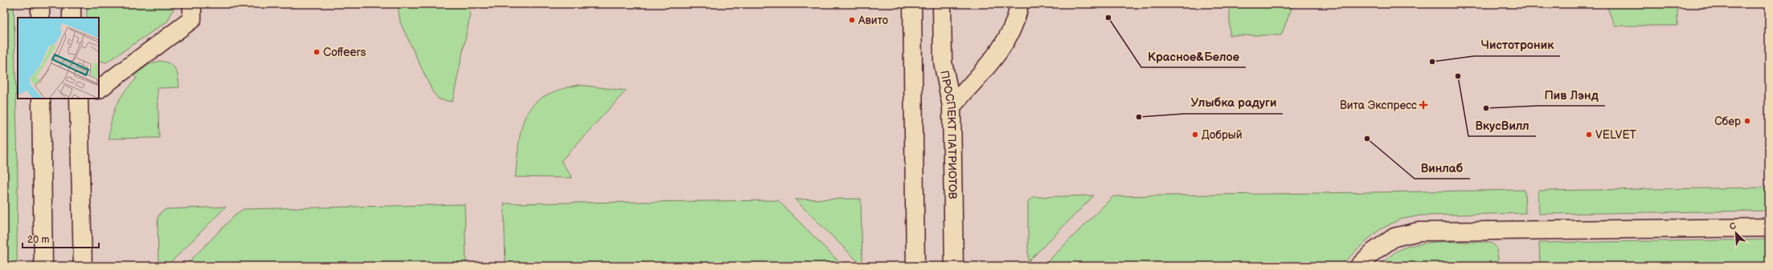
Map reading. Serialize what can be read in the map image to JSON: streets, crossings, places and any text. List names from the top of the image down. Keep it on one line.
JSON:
{"streets":{"street":["ПРОСПЕКТ ПАТРИОТОВ"]},"places":{"other":["Красное&Белое","Авито","Coffeers","Чистотроник","ВкусВилл","Пив Лэнд","Улыбка радуги","Сбер","Добрый","VELVET","Винлаб"],"health":["Вита Экспресс"]},"scale_bar":"20 m","north":"top left"}
